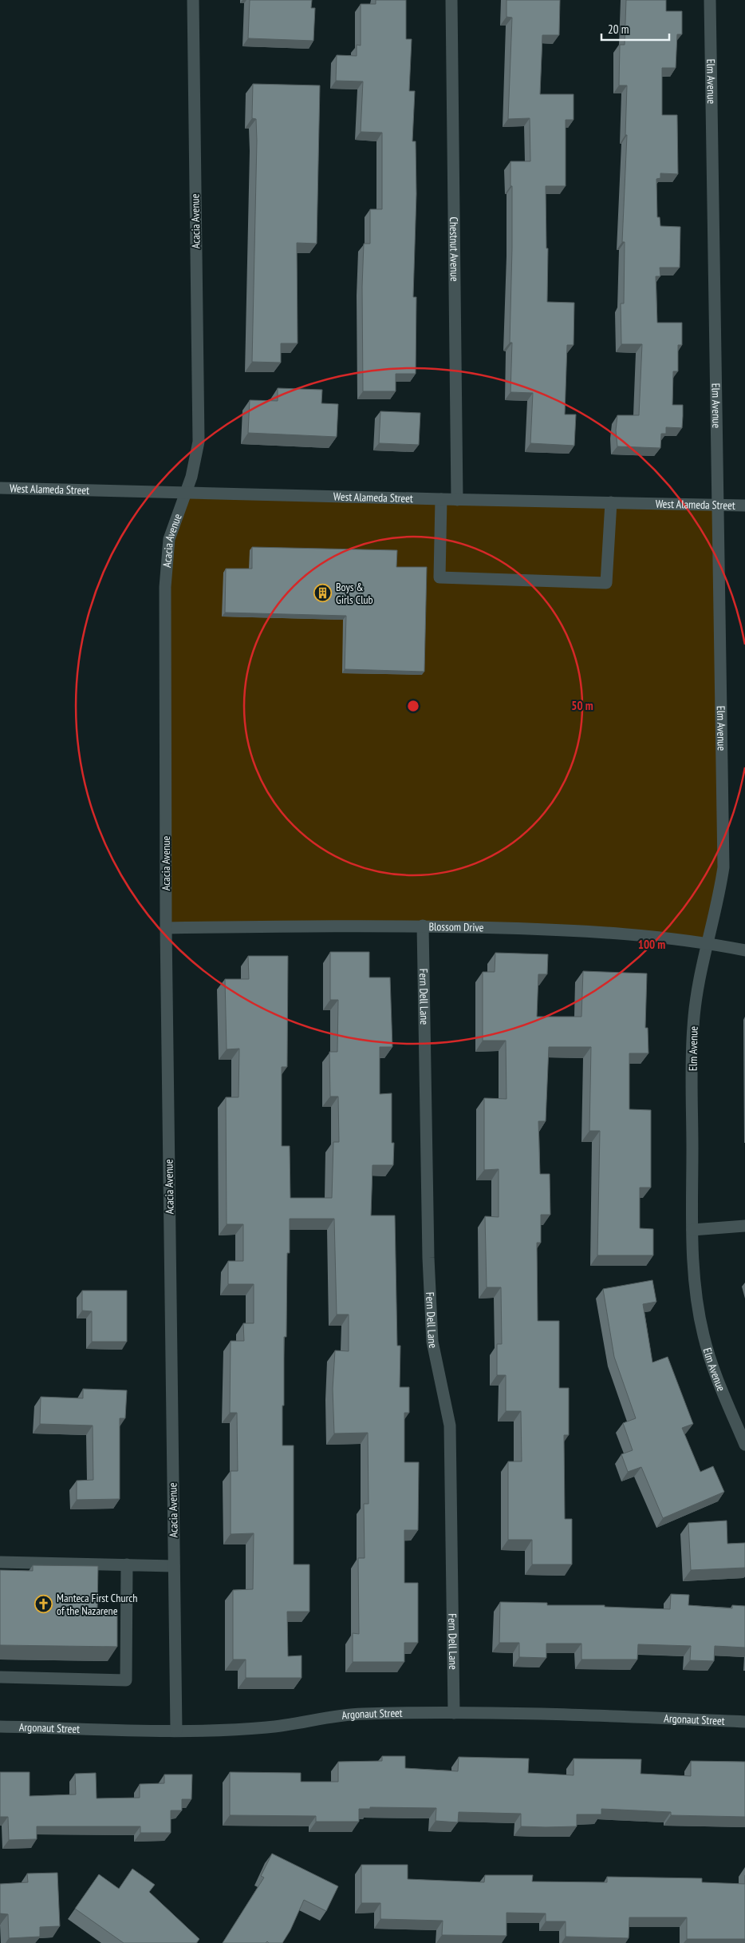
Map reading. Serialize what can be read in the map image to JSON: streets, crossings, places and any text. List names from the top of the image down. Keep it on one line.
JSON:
{"streets":{"street":["Elm Avenue","Acacia Avenue","Chestnut Avenue","West Alameda Street","Blossom Drive","Fern Dell Lane","Argonaut Street"]},"crossings":[["Elm Avenue","West Alameda Street"],["Elm Avenue","Blossom Drive"],["Acacia Avenue","West Alameda Street"],["Acacia Avenue","Blossom Drive"],["Acacia Avenue","Argonaut Street"],["Chestnut Avenue","West Alameda Street"],["Blossom Drive","Fern Dell Lane"],["Fern Dell Lane","Argonaut Street"]],"places":{"building":["Boys & Girls Club"],"church":["Manteca First Church of the Nazarene"]},"scale_bar":"20 m","rings":["50 m","100 m"]}
